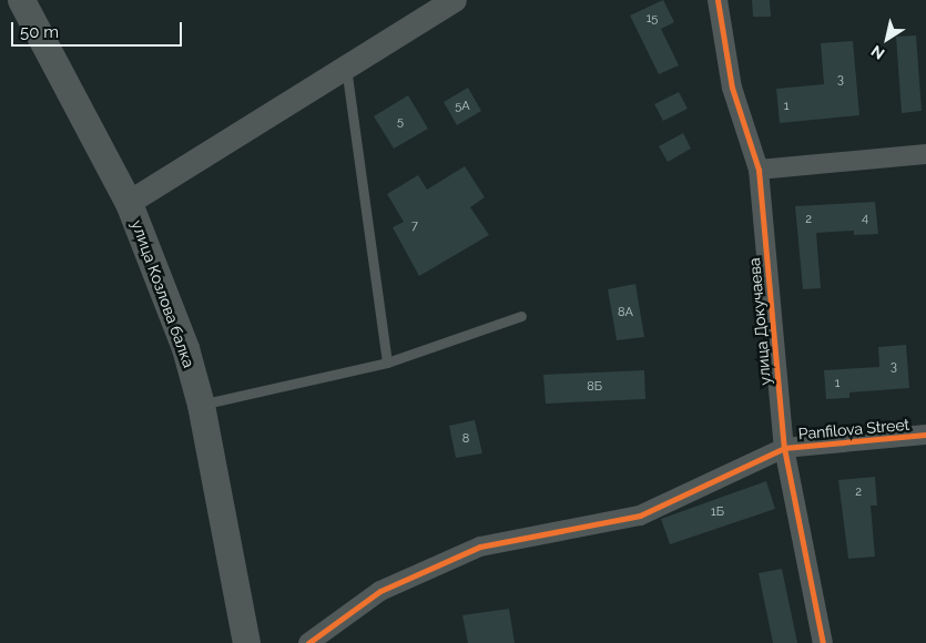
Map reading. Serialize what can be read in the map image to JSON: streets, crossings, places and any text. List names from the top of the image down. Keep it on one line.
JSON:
{"streets":{"main road":["улица Козлова балка"],"street":["улица Докучаева","Panfilova Street"]},"crossings":[["улица Докучаева","Panfilova Street"]],"house_numbers":["15","3","5А","1","5","4","2","7","8А","3","1","8Б","8","2","1Б"],"scale_bar":"50 m","north":"bottom left"}
